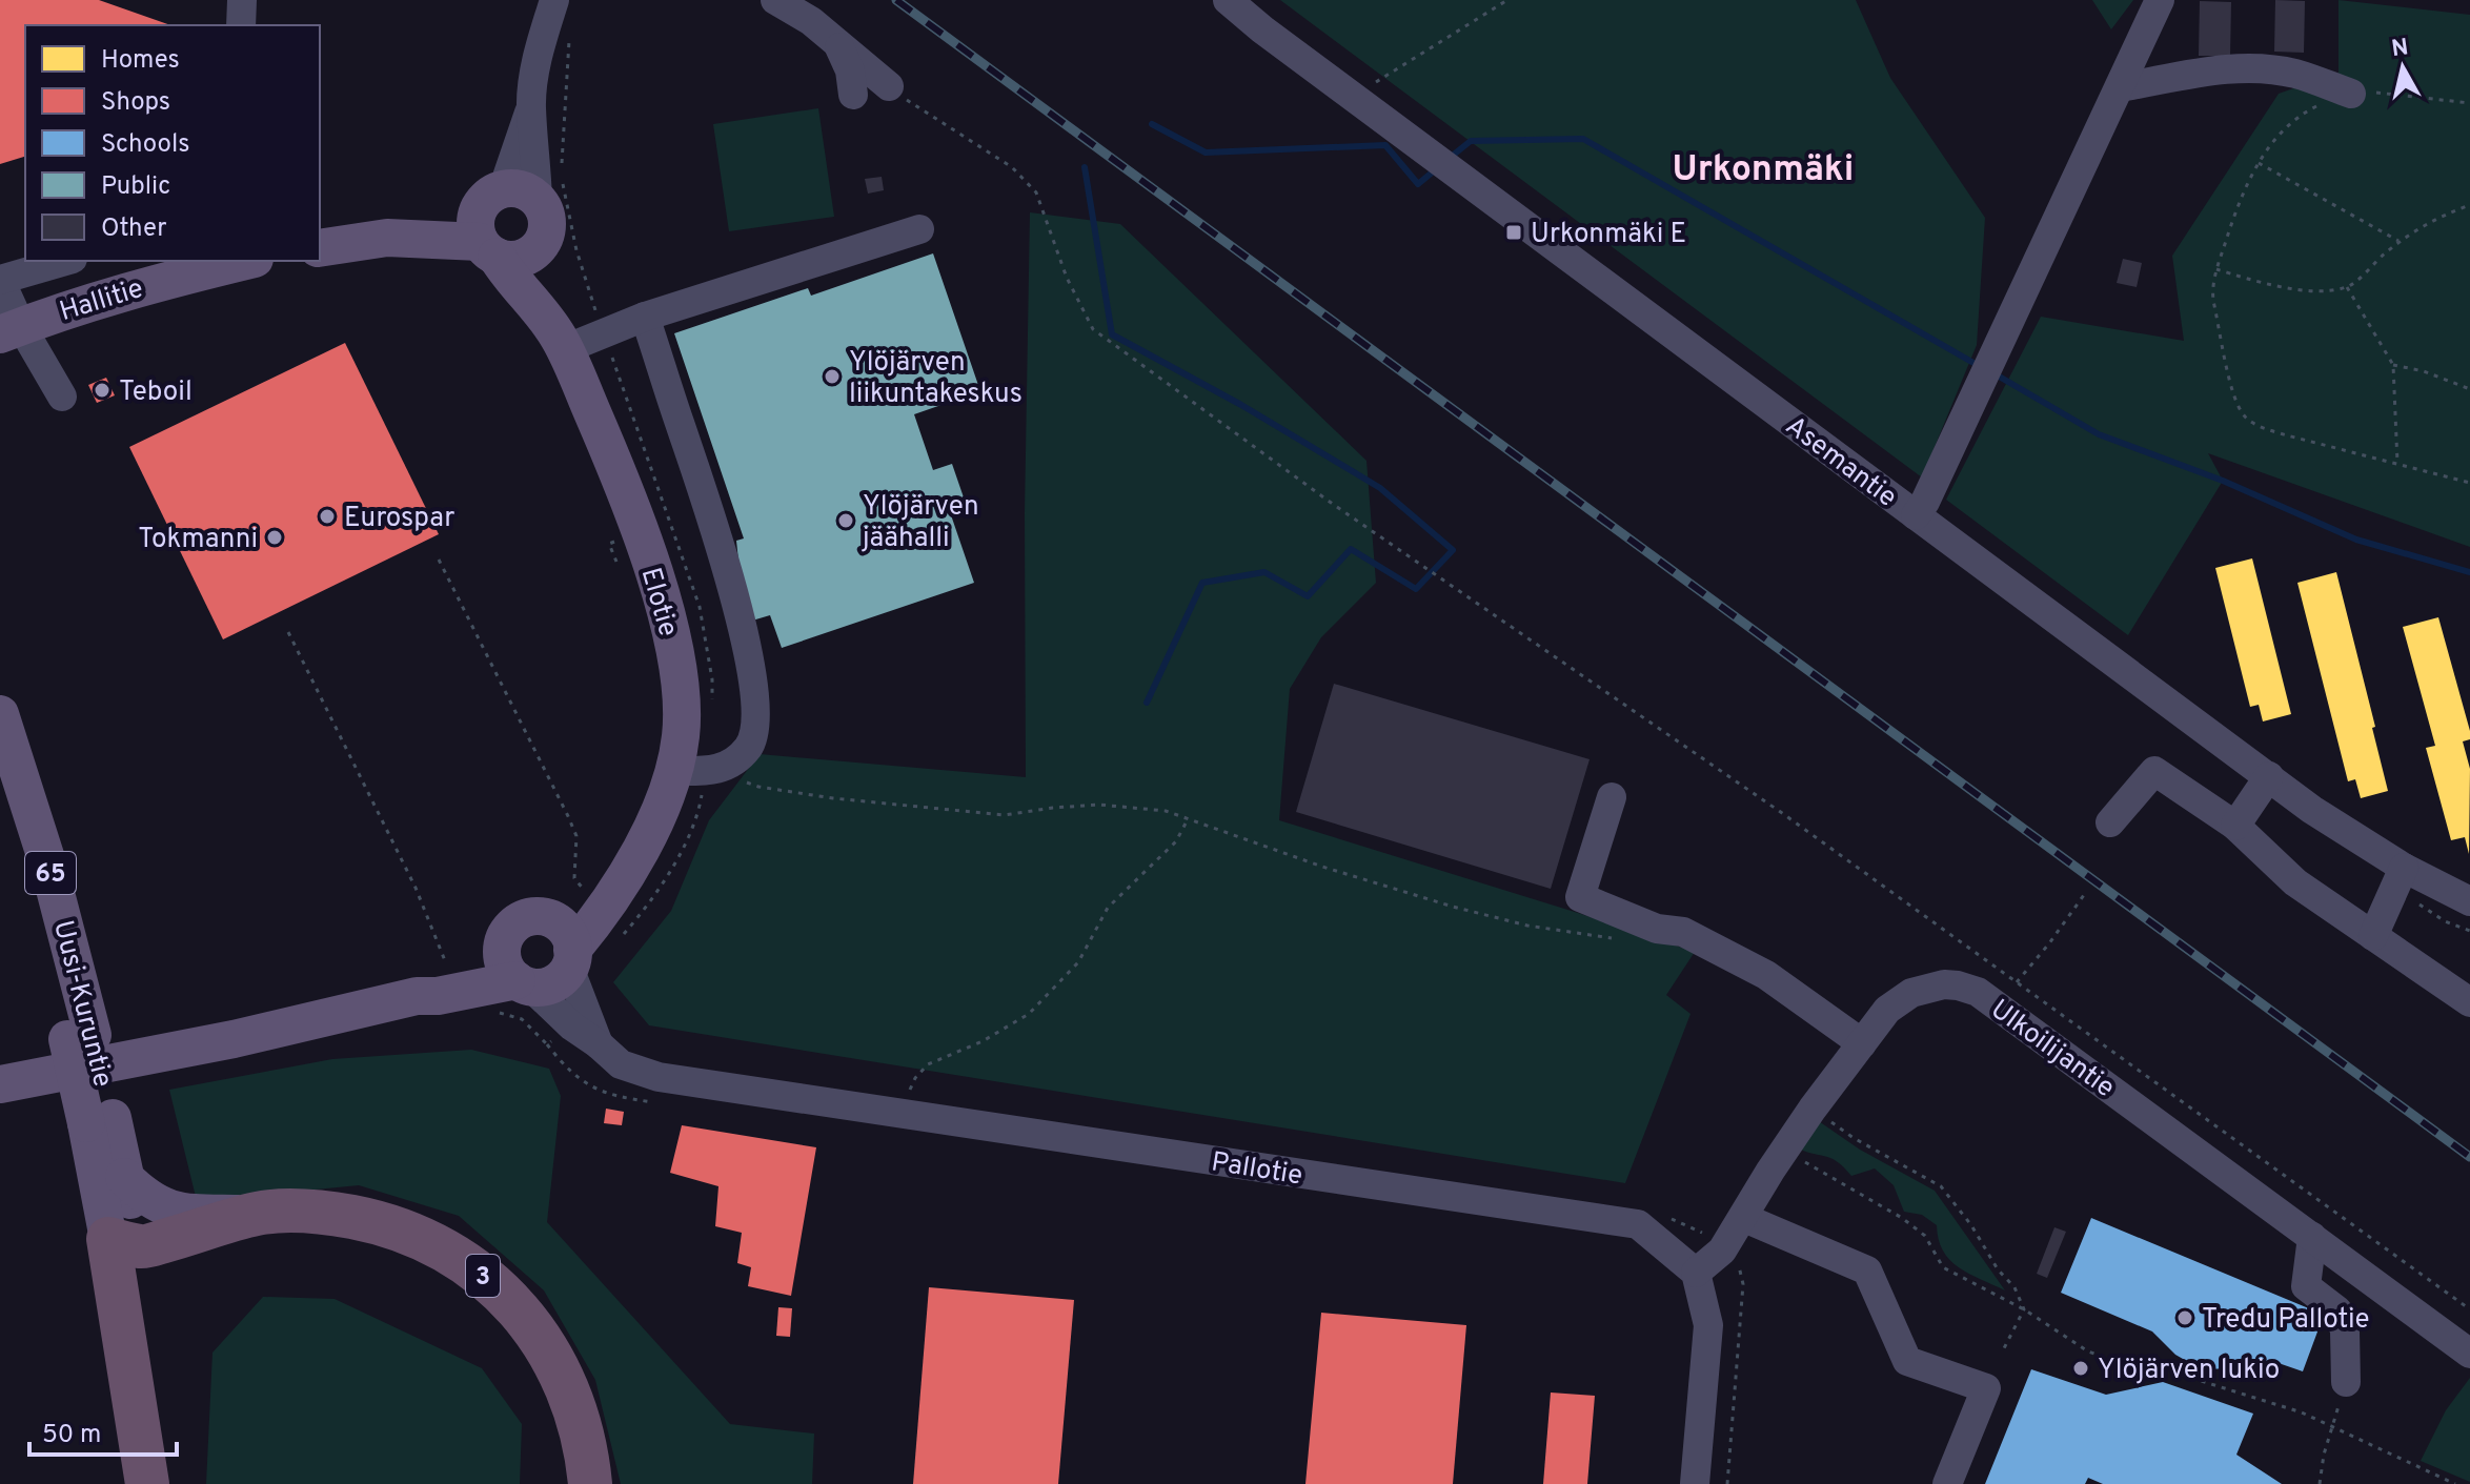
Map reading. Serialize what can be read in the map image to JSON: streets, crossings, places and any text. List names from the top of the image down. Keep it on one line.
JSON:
{"streets":{"highway":["65","3"],"main road":["Hallitie","Elotie","Uusi-Kuruntie"],"street":["Asemantie","Ulkoilijantie","Pallotie"]},"crossings":[["Elotie","Pallotie"],["65","Uusi-Kuruntie"],["65","3"],["Uusi-Kuruntie","3"],["Ulkoilijantie","Pallotie"]],"districts":["Urkonmäki"],"places":{"transit":["Urkonmäki E"],"other":["Ylöjärven liikuntakeskus","Teboil","Eurospar","Ylöjärven jäähalli","Tokmanni","Tredu Pallotie","Ylöjärven lukio"]},"legend":["Homes","Shops","Schools","Public","Other"],"scale_bar":"50 m","north":"top"}
